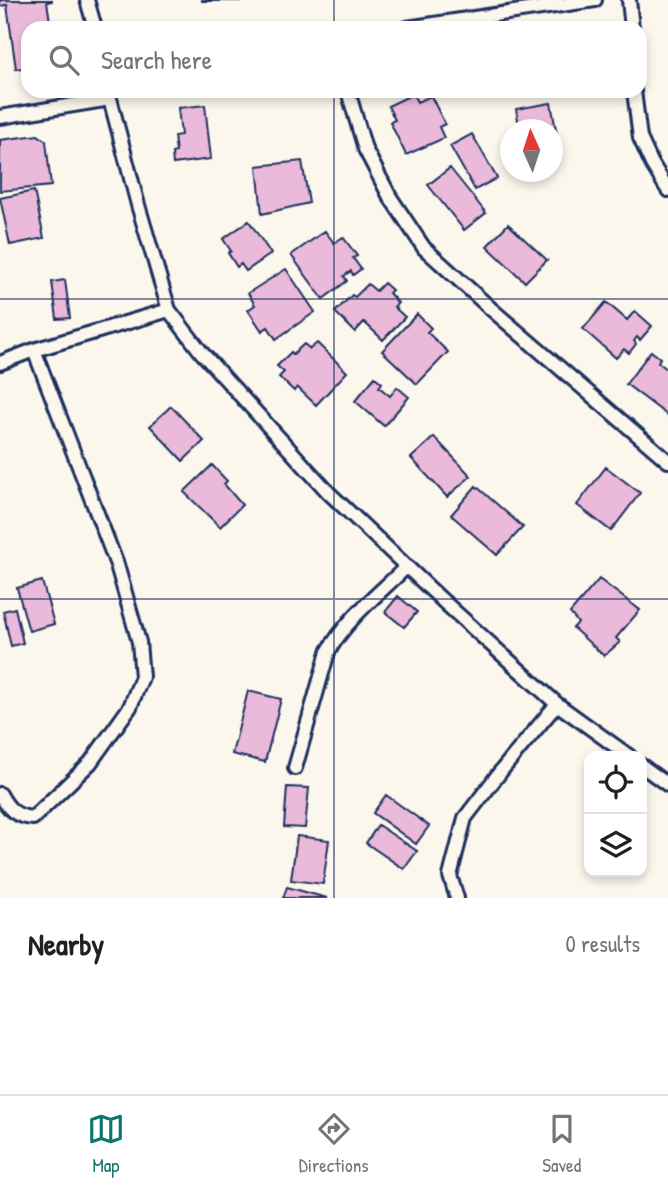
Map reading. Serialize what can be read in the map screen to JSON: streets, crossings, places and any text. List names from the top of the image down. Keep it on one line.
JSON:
{"north":"top","page":{"search":"Search here","heading":["Nearby","0 results"],"nav":["Map","Directions","Saved"]}}
